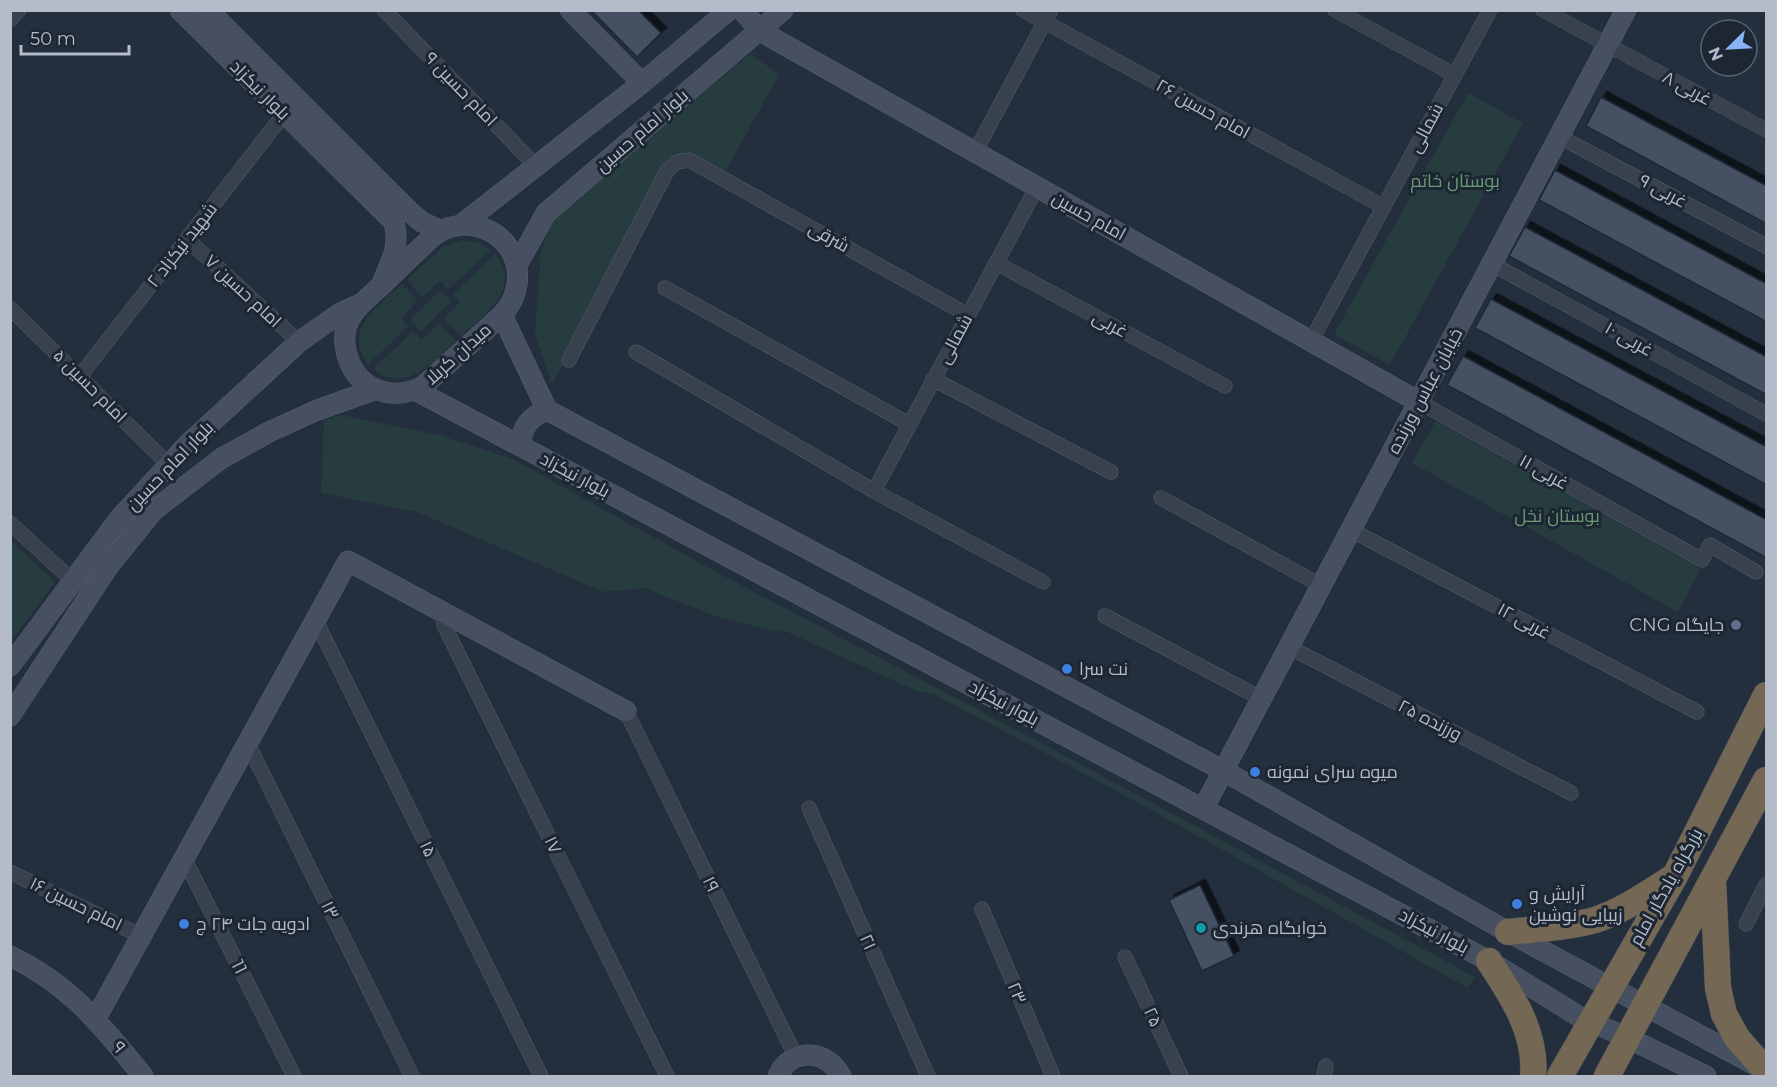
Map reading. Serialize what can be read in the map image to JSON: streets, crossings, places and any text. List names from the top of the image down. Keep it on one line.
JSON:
{"streets":{"highway":["بزرگراه یادگار امام"],"main road":["بلوار نیکزاد","بلوار امام حسین","امام حسین","میدان کربلا","خیابان عباس ورزنده","۹"],"street":["غربی ۸","امام حسین ۹","امام حسین ۲۶","شمالی","غربی ۹","شرقی","شهید نیکزاد ۲","امام حسین ۷","غربی","غربی ۱۰","امام حسین ۵","غربی ۱۱","غربی ۱۲","ورزنده ۲۵","۱۷","۱۵","۱۹","امام حسین ۱۶","۱۳","۲۱","11","۲۳","۲۵"]},"crossings":[["غربی ۸","خیابان عباس ورزنده"],["امام حسین ۹","بلوار امام حسین"],["بلوار نیکزاد","بلوار امام حسین"],["بلوار نیکزاد","شهید نیکزاد ۲"],["بلوار نیکزاد","میدان کربلا"],["بلوار نیکزاد","خیابان عباس ورزنده"],["بلوار نیکزاد","بزرگراه یادگار امام"],["امام حسین ۲۶","شمالی"],["شمالی","امام حسین"],["شمالی","شرقی"],["شمالی","غربی"],["بلوار امام حسین","امام حسین"],["بلوار امام حسین","امام حسین ۷"],["بلوار امام حسین","میدان کربلا"],["بلوار امام حسین","امام حسین ۵"],["غربی ۹","خیابان عباس ورزنده"],["امام حسین","خیابان عباس ورزنده"],["امام حسین","غربی ۱۱"],["شهید نیکزاد ۲","امام حسین ۷"],["شهید نیکزاد ۲","امام حسین ۵"],["غربی ۱۰","خیابان عباس ورزنده"],["خیابان عباس ورزنده","غربی ۱۱"],["خیابان عباس ورزنده","غربی ۱۲"],["خیابان عباس ورزنده","ورزنده ۲۵"]],"parks":["بوستان خاتم","بوستان نخل"],"places":["CNG جایگاه","نت سرا","میوه سرای نمونه","آرایش و زیبایی نوشین","ادویه جات ۲۴ ج","خوابگاه هرندی"],"scale_bar":"50 m","north":"bottom left"}
